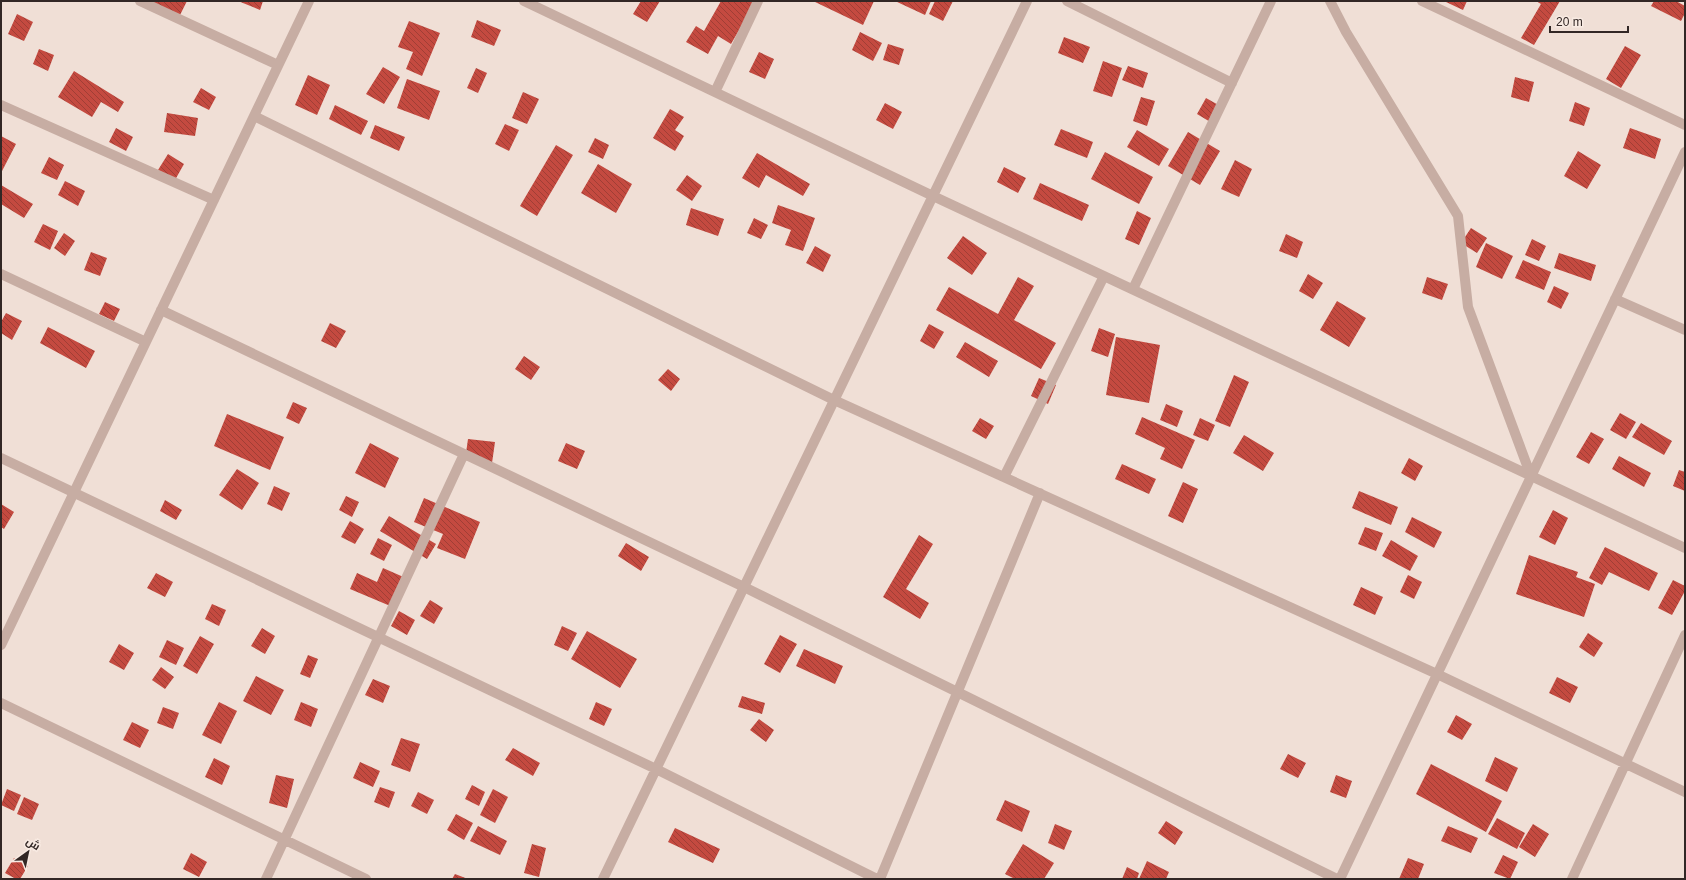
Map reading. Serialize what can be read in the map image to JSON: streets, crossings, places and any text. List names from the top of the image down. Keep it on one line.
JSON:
{"scale_bar":"20 m","north":"top right"}
